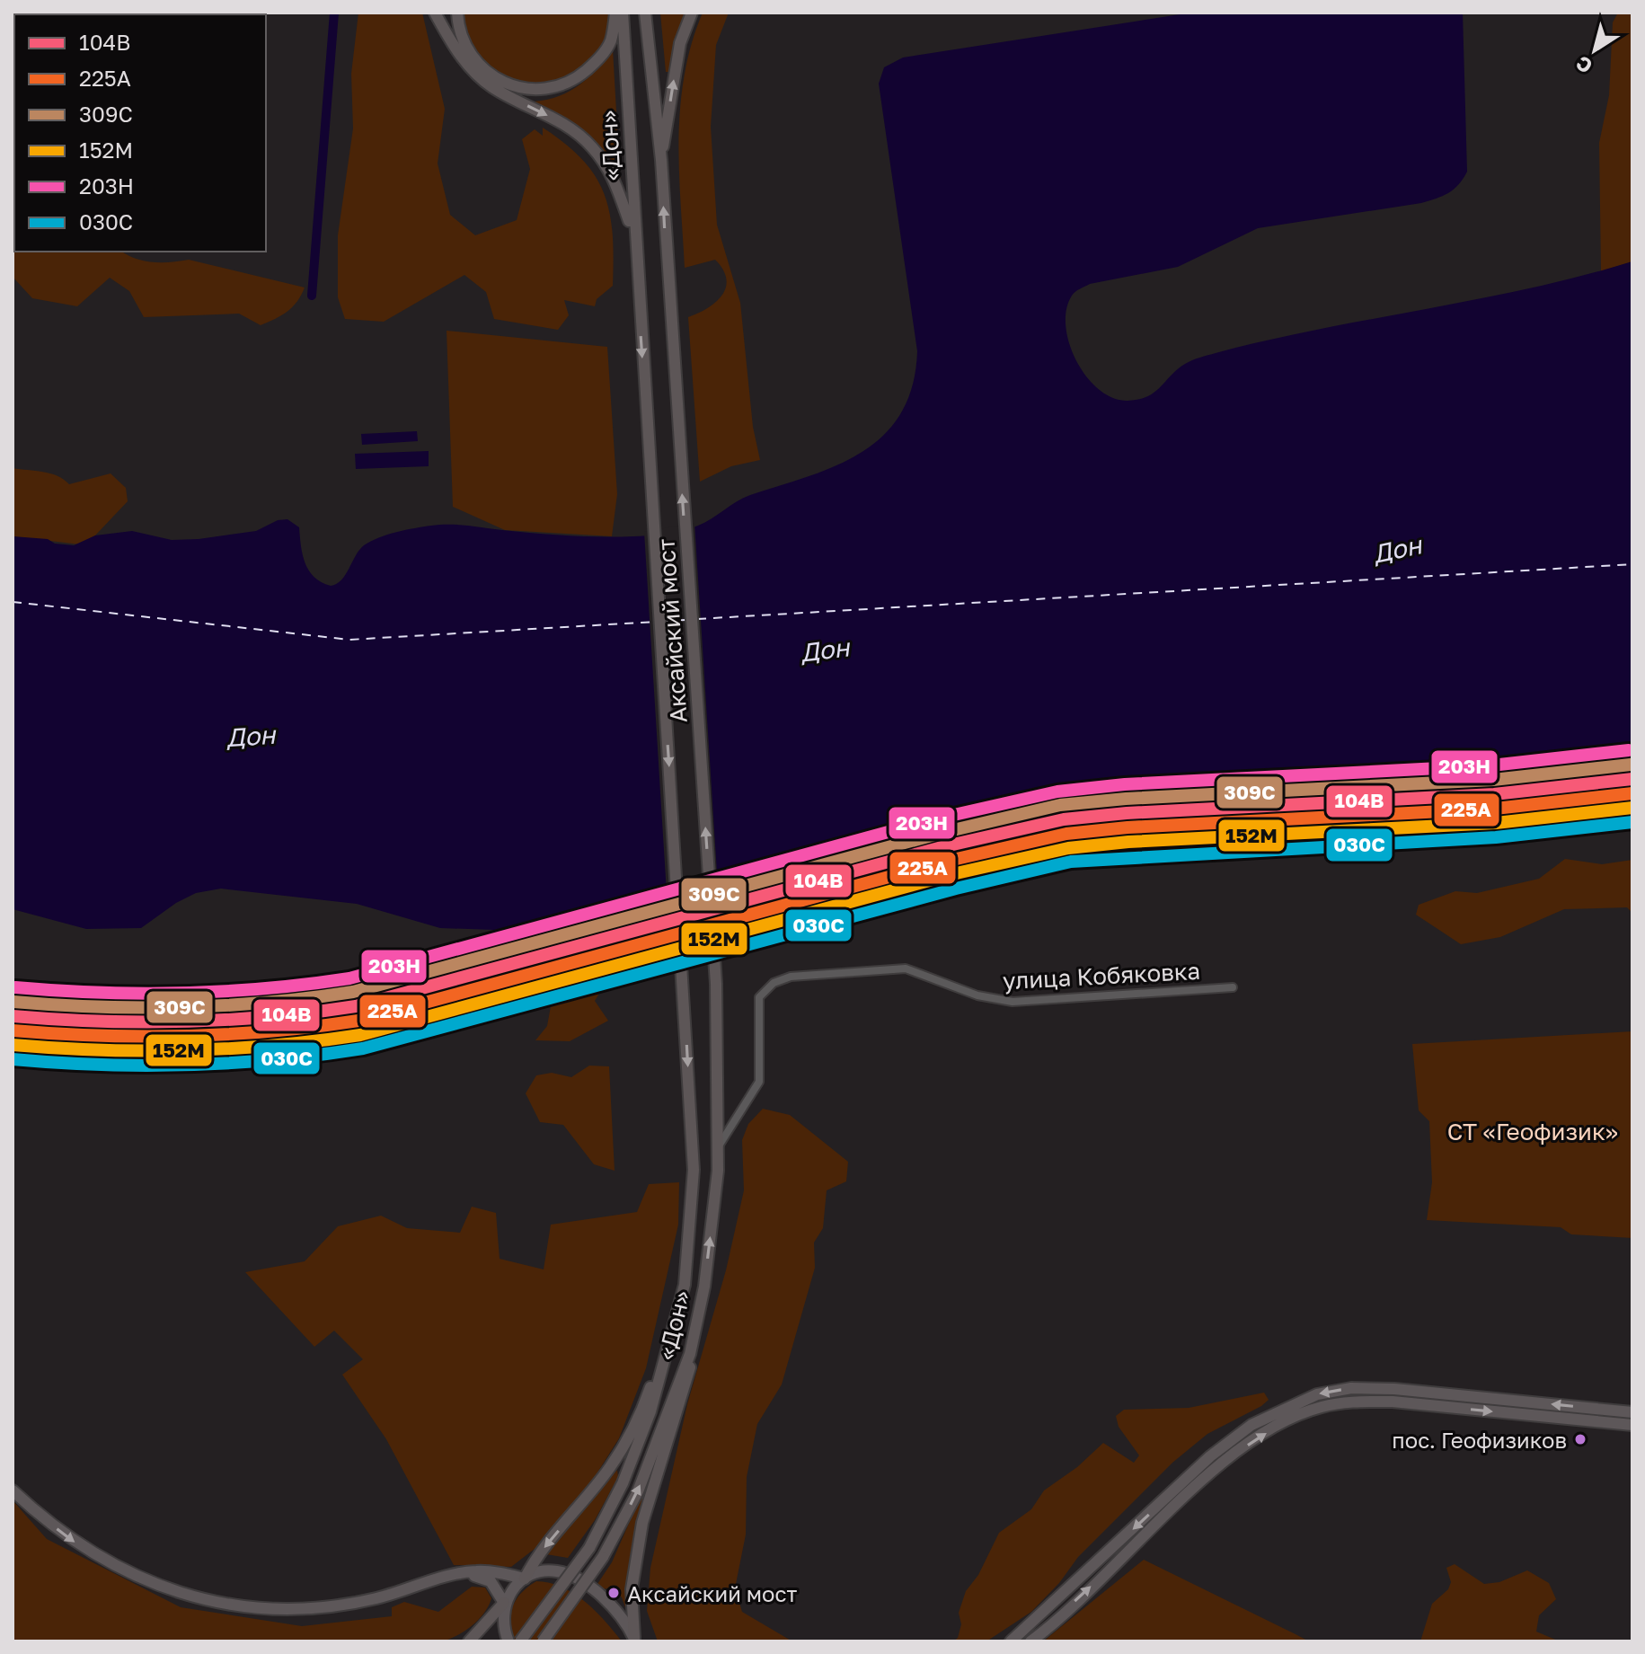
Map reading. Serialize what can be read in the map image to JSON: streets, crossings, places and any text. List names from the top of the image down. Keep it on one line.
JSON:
{"streets":{"main road":["«Дон»","Аксайский мост"],"street":["улица Кобяковка"]},"crossings":[["«Дон»","Аксайский мост"],["«Дон»","улица Кобяковка"]],"water":["Дон"],"parks":["СТ «Геофизик»"],"places":["пос. Геофизиков","Аксайский мост"],"lines":["transit line 203Н","transit line 309С","transit line 104В","transit line 225А","transit line 152М","transit line 030C"],"legend":["104В","225А","309С","152М","203Н","030C"],"north":"bottom left"}
